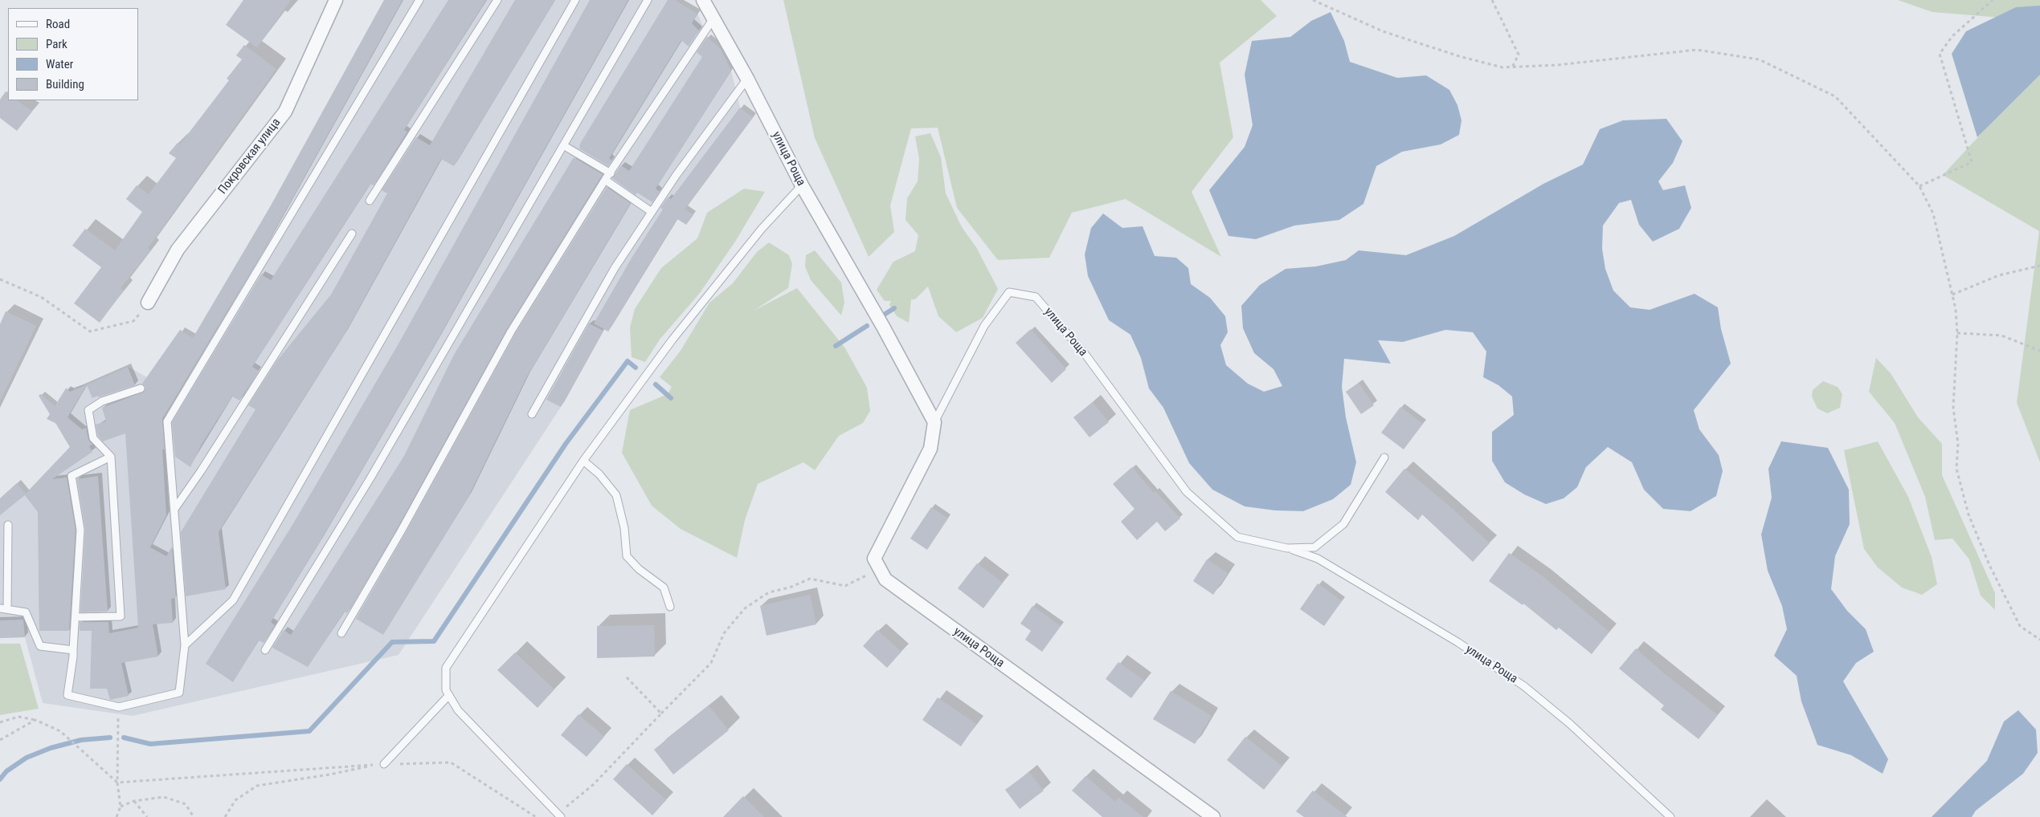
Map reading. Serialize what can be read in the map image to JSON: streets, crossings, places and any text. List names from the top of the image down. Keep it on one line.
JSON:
{"streets":{"street":["Покровская улица","улица Роща"]},"legend":["Road","Park","Water","Building"]}
